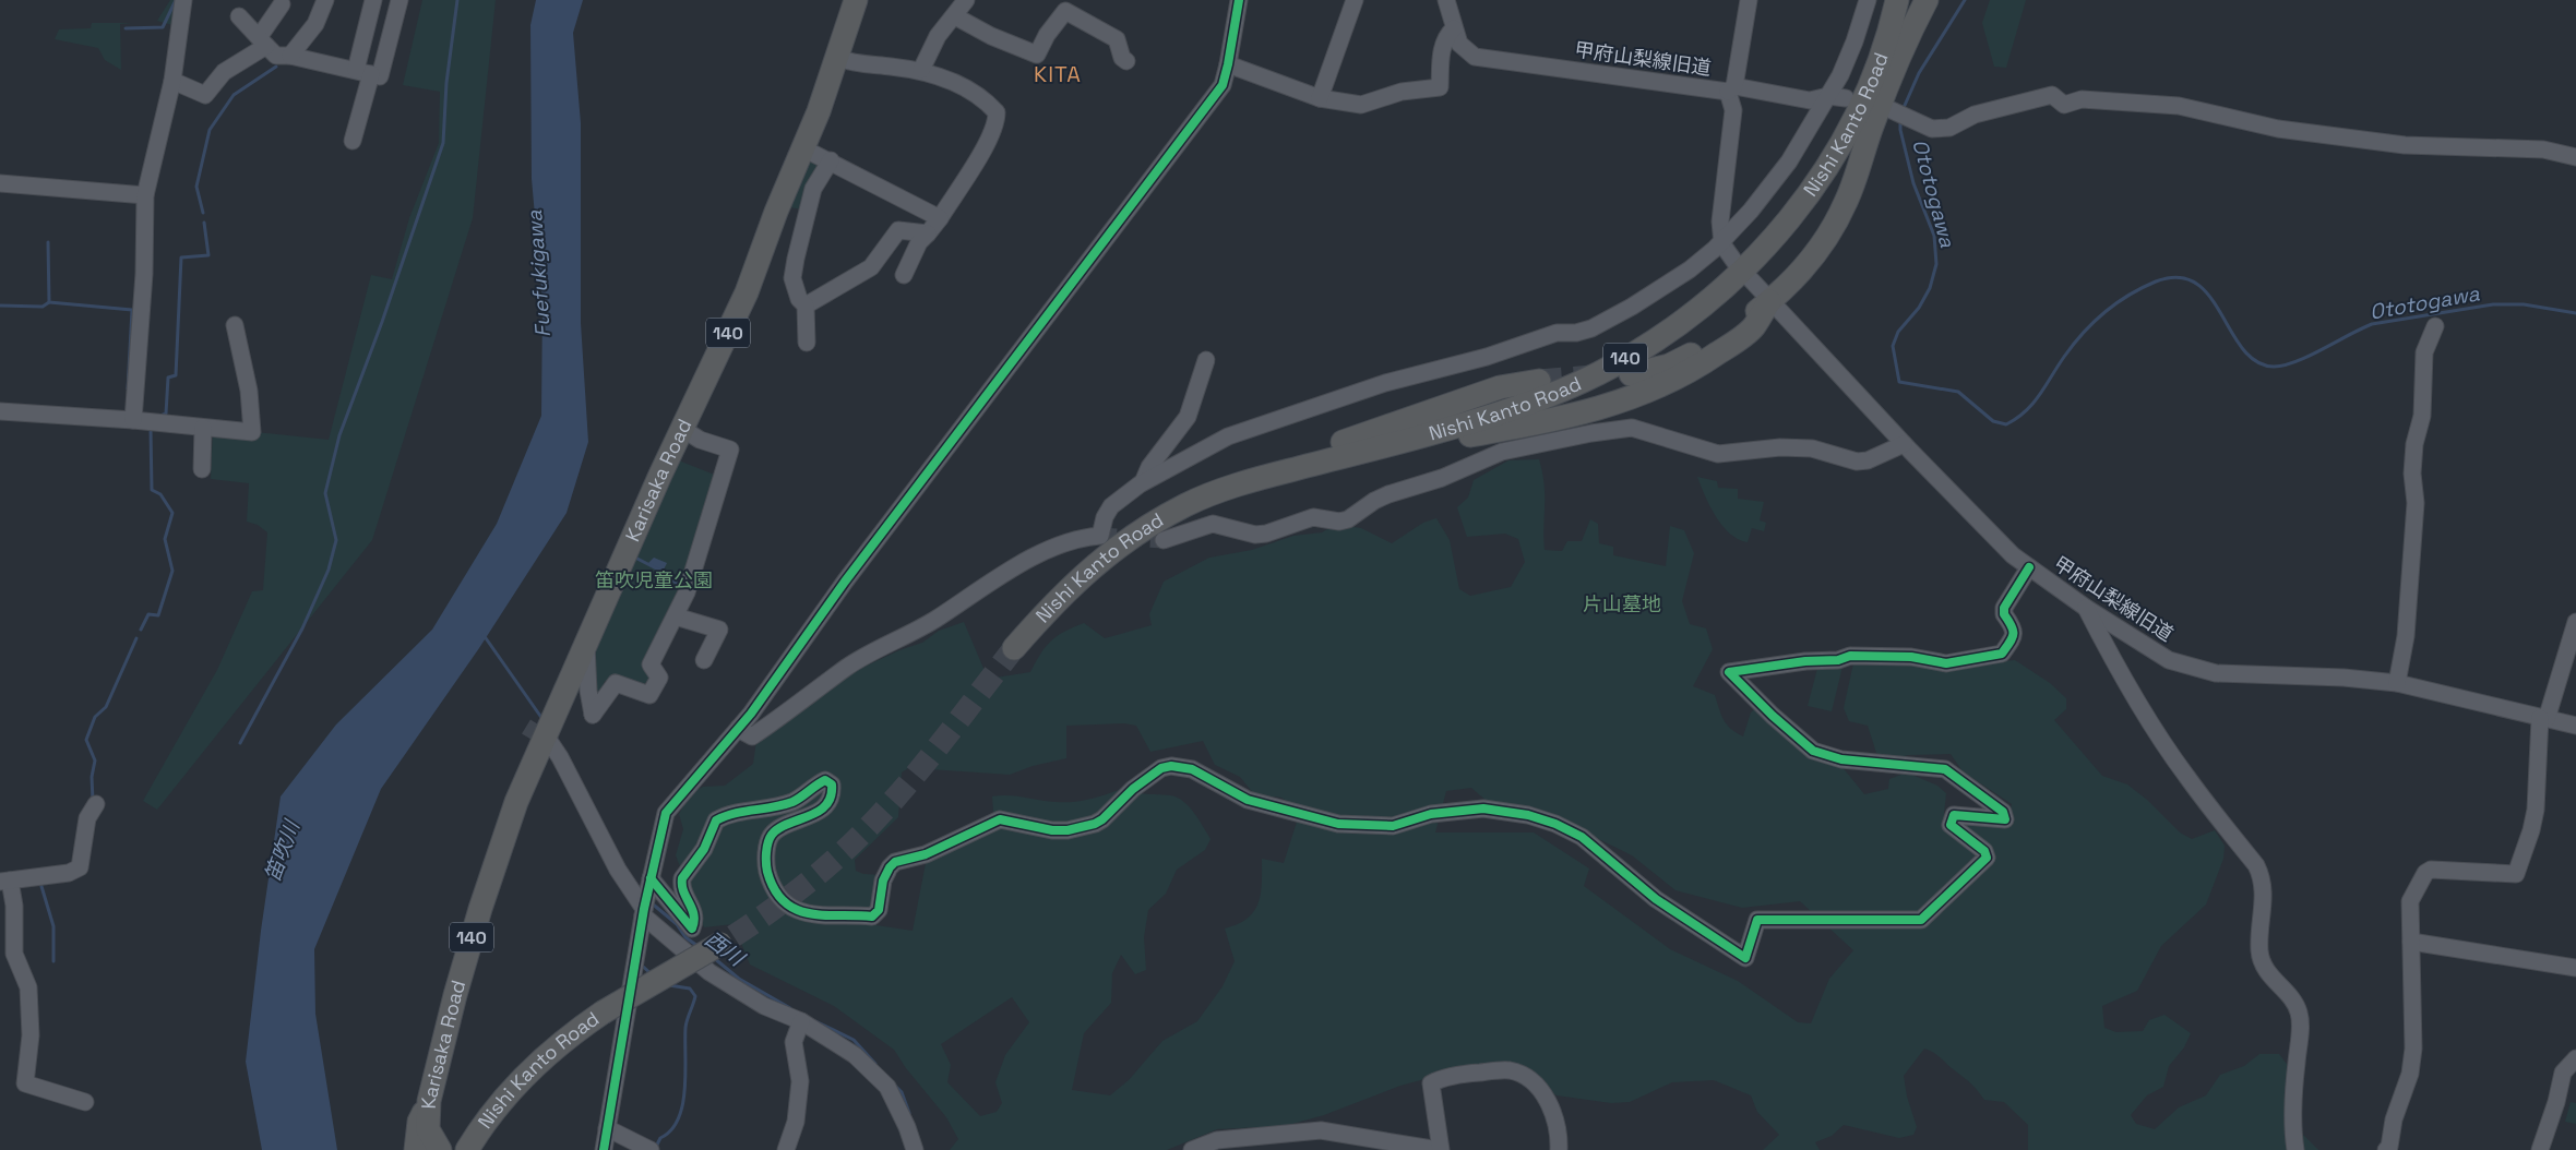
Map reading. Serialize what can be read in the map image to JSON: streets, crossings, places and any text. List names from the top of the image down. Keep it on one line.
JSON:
{"streets":{"highway":["Nishi Kanto Road","140","Karisaka Road"],"street":["甲府山梨線旧道"]},"districts":["KITA"],"water":["Ototogawa","Fuefukigawa","笛吹川","西川"],"parks":["笛吹児童公園","片山墓地"]}
